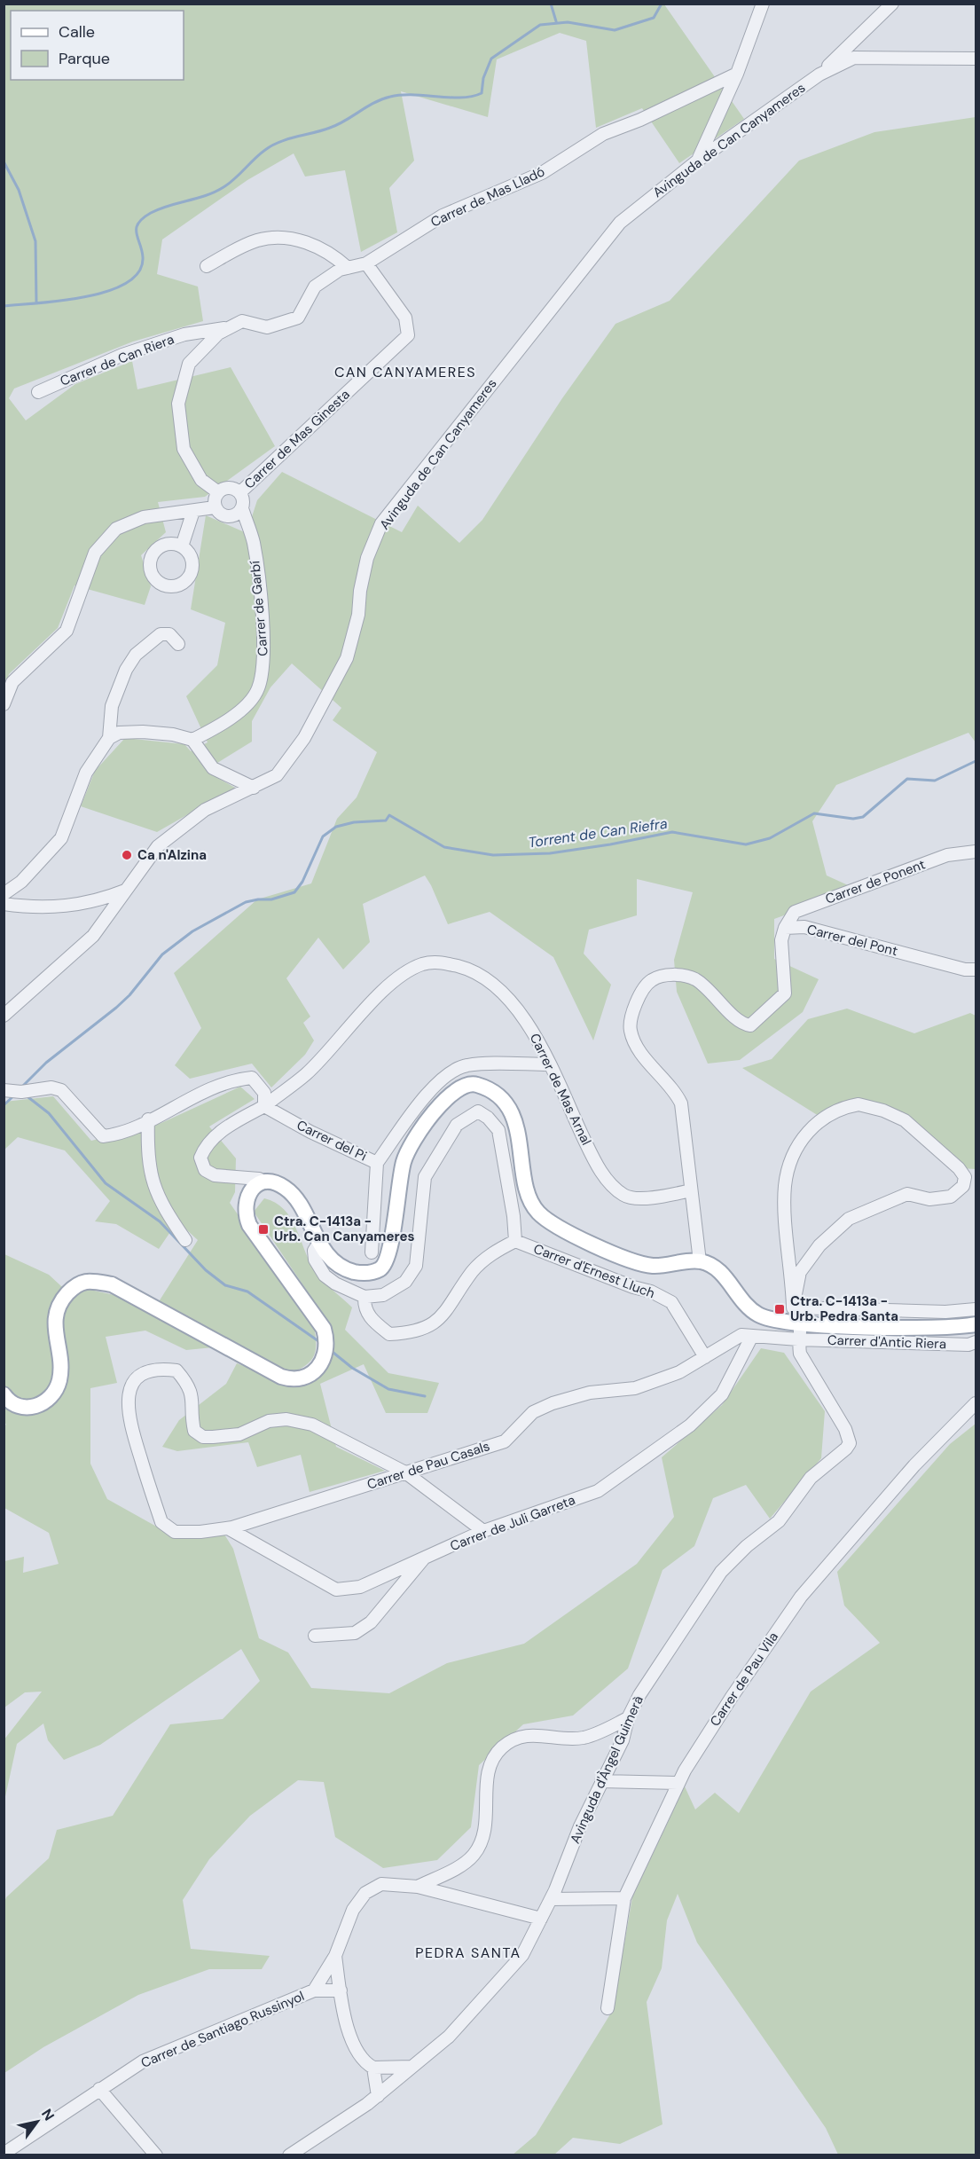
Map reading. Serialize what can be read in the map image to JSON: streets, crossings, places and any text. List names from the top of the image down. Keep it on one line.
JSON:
{"streets":{"street":["Avinguda de Can Canyameres","Carrer de Mas Lladó","Carrer de Can Riera","Carrer de Mas Ginesta","Carrer de Garbí","Carrer de Ponent","Carrer del Pont","Carrer de Mas Arnal","Carrer del Pi","Carrer d'Ernest Lluch","Carrer d'Antic Riera","Carrer de Pau Casals","Carrer de Juli Garreta","Carrer de Pau Vila","Avinguda d'Àngel Guimerà","Carrer de Santiago Russinyol"]},"crossings":[["Carrer de Mas Lladó","Carrer de Can Riera"],["Carrer de Mas Lladó","Carrer de Mas Ginesta"],["Carrer de Mas Lladó","Carrer de Garbí"],["Carrer de Mas Ginesta","Carrer de Garbí"],["Carrer de Ponent","Carrer del Pont"],["Carrer de Mas Arnal","Carrer del Pi"],["Carrer d'Ernest Lluch","Carrer de Pau Casals"],["Carrer d'Antic Riera","Carrer de Pau Casals"],["Carrer d'Antic Riera","Avinguda d'Àngel Guimerà"],["Carrer de Pau Casals","Carrer de Juli Garreta"],["Carrer de Pau Casals","Avinguda d'Àngel Guimerà"]],"districts":["CAN CANYAMERES","PEDRA SANTA"],"water":["Torrent de Can Riefra"],"places":{"other":["Ca n'Alzina"],"transit":["Ctra. C-1413a - Urb. Can Canyameres","Ctra. C-1413a - Urb. Pedra Santa"]},"legend":["Calle","Parque"],"north":"top right"}
